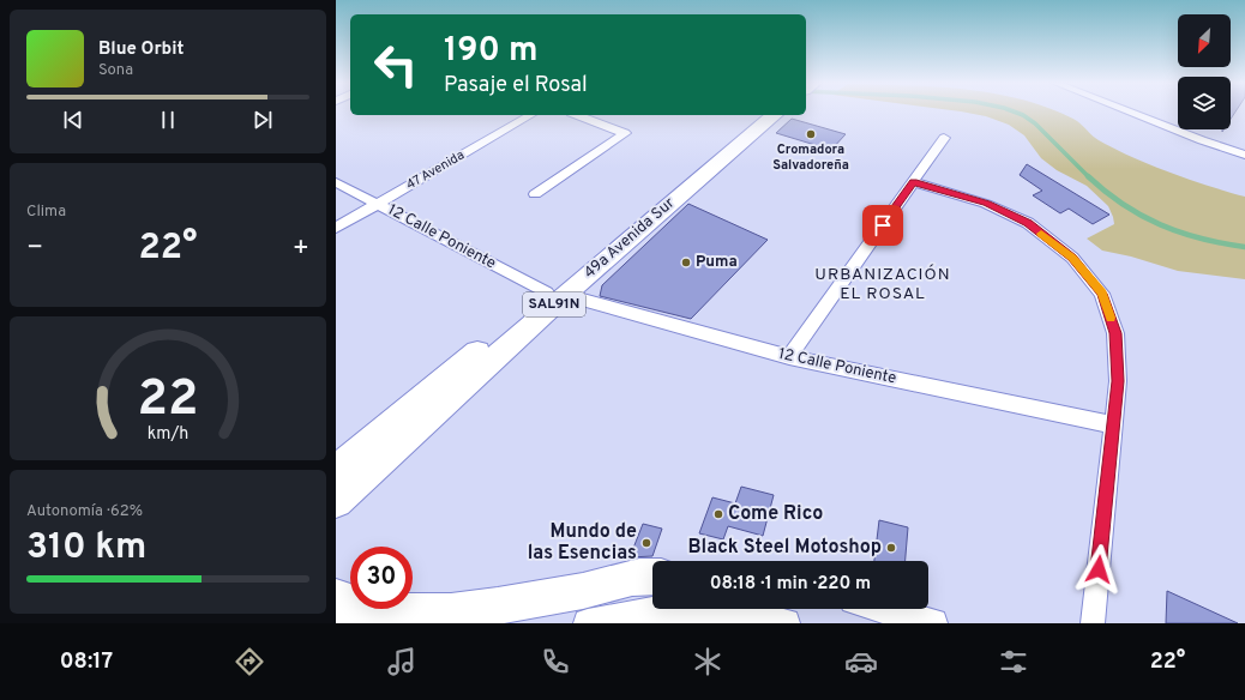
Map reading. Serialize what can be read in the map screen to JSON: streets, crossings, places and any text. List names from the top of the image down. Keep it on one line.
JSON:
{"streets":{"main road":["49a Avenida Sur","SAL91N"],"street":["47 Avenida","12 Calle Poniente"]},"crossings":[["47 Avenida","12 Calle Poniente"],["12 Calle Poniente","49a Avenida Sur"]],"districts":["URBANIZACIÓN EL ROSAL"],"places":["Cromadora Salvadoreña","Puma","Come Rico","Mundo de las Esencias","Black Steel Motoshop"],"north":"bottom left","page":{"turn":["190 m","Pasaje el Rosal"],"song":["Blue Orbit","Sona"],"tile":["Clima",["Autonomía · 62%","310 km"]],"heat":["−","22°","+"],"limit":"30","trip":"08:18 · 1 min · 220 m","tabs":["08:17","22°"],"gauge":["22","km/h"]}}
